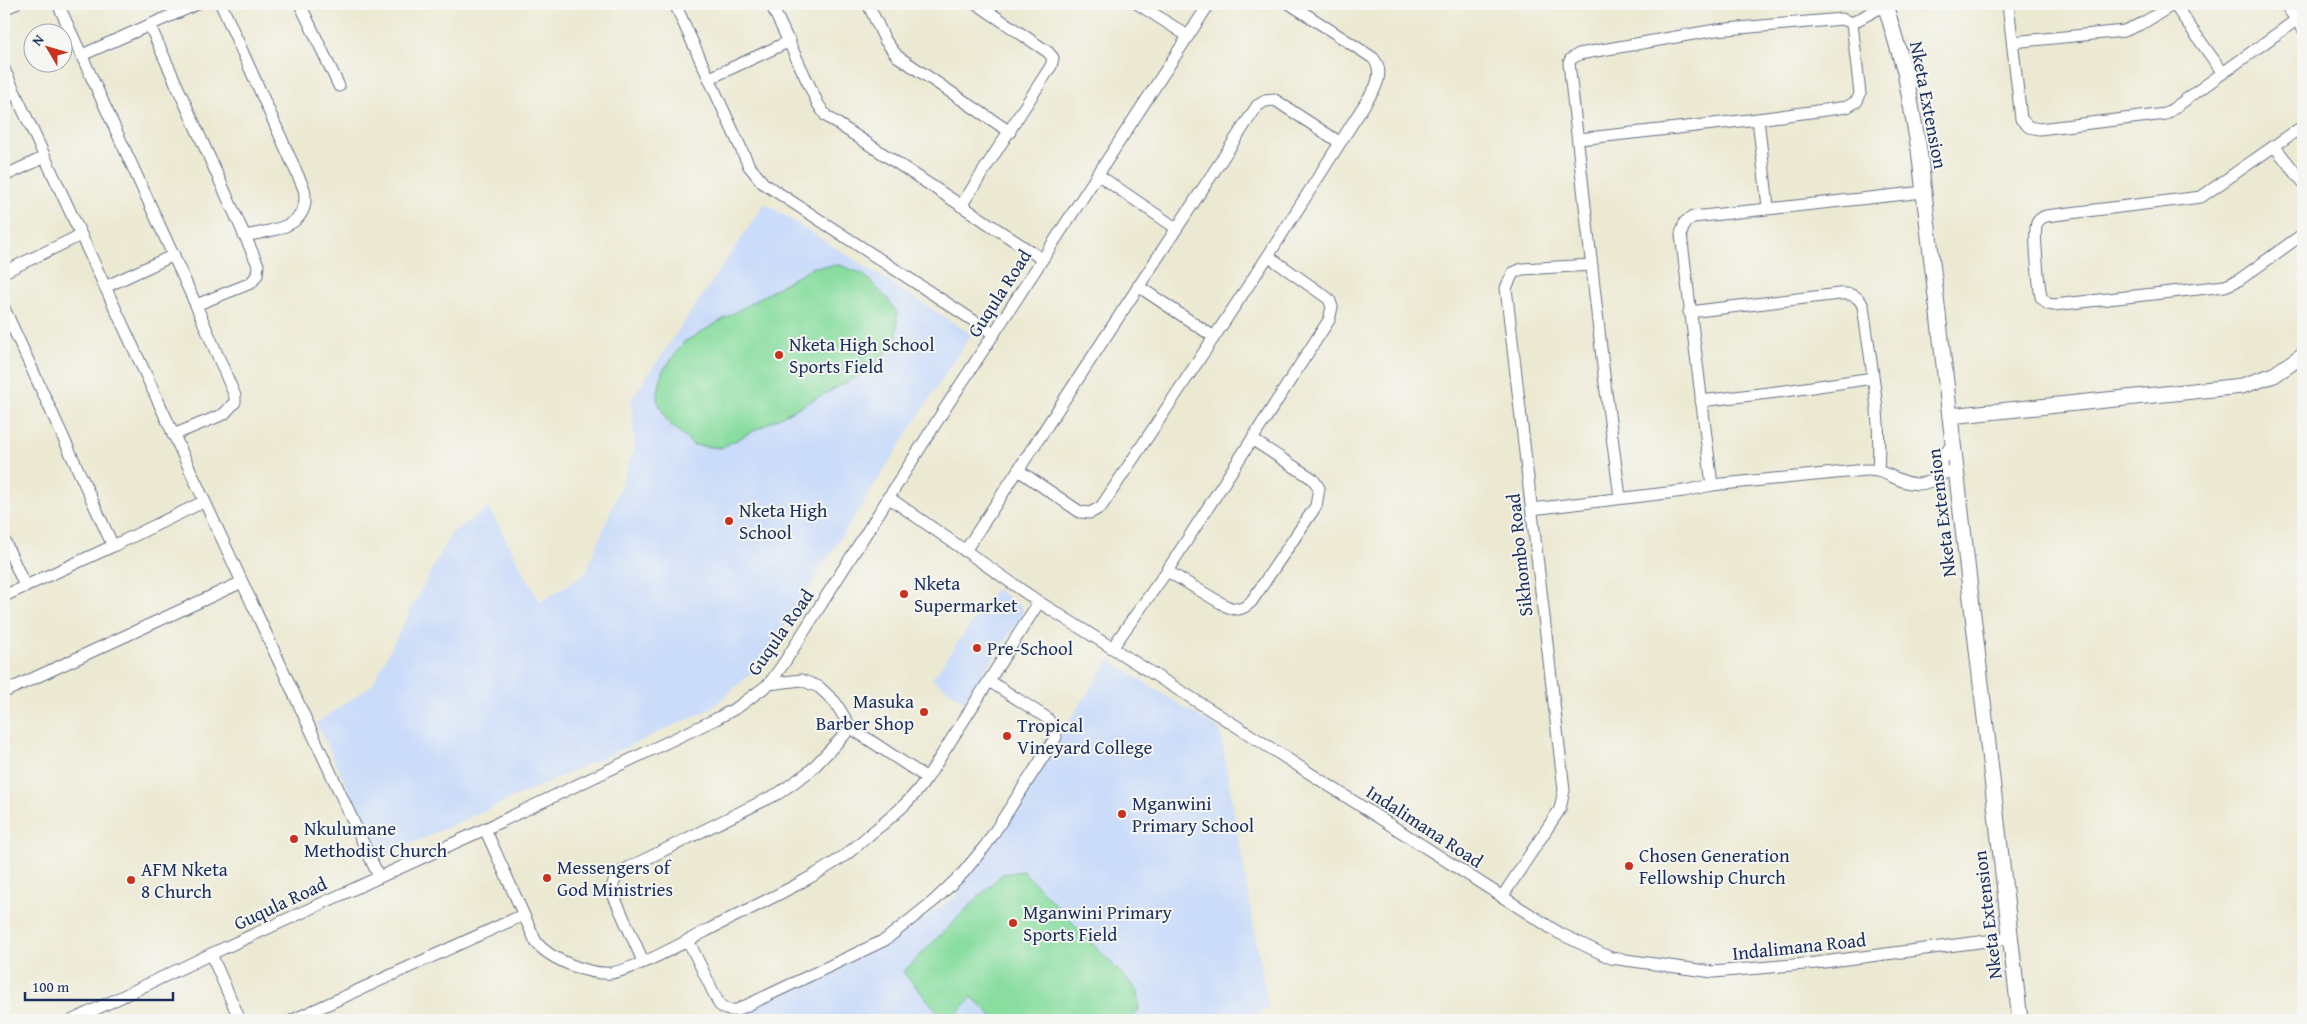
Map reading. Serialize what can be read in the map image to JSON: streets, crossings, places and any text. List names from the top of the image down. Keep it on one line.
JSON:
{"streets":{"street":["Nketa Extension","Guqula Road","Sikhombo Road","Indalimana Road"]},"crossings":[["Nketa Extension","Indalimana Road"],["Guqula Road","Indalimana Road"],["Sikhombo Road","Indalimana Road"]],"places":["Nketa High School Sports Field","Nketa High School","Nketa Supermarket","Pre-School","Masuka Barber Shop","Tropical Vineyard College","Mganwini Primary School","Nkulumane Methodist Church","Chosen Generation Fellowship Church","Messengers of God Ministries","AFM Nketa 8 Church","Mganwini Primary Sports Field"],"scale_bar":"100 m","north":"top left"}
